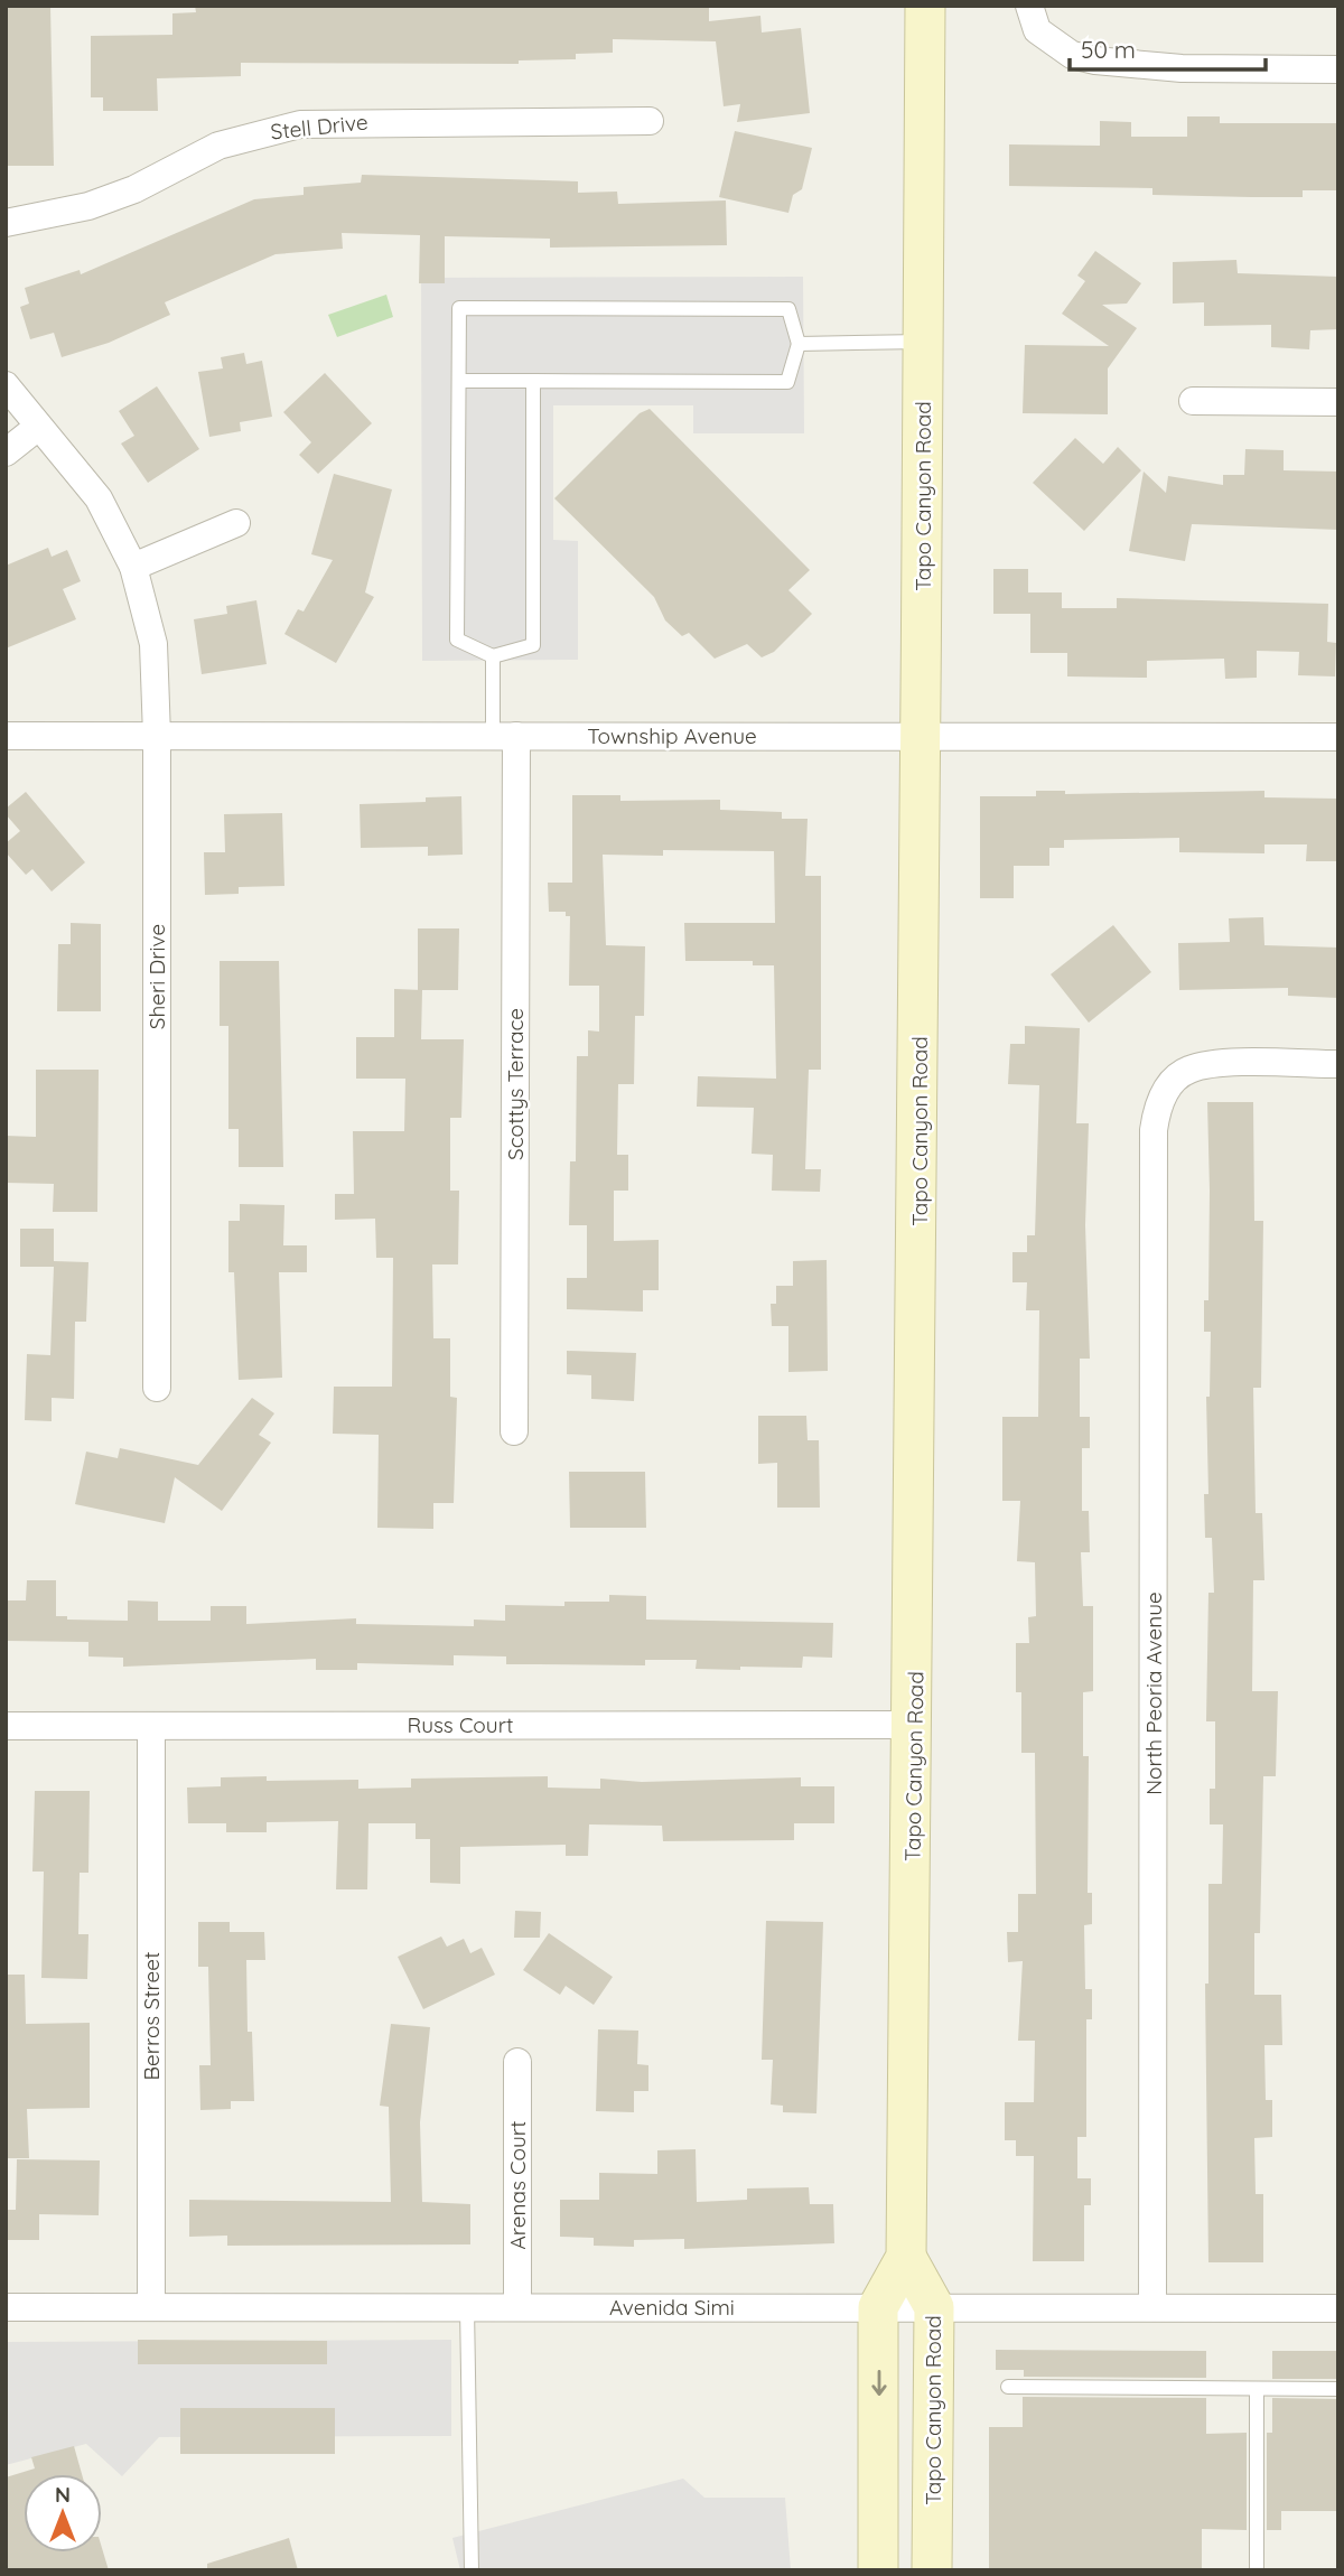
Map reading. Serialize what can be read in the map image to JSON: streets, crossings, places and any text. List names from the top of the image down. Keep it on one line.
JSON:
{"streets":{"main road":["Tapo Canyon Road"],"street":["Stell Drive","Township Avenue","Sheri Drive","Scottys Terrace","North Peoria Avenue","Russ Court","Berros Street","Arenas Court","Avenida Simi"]},"crossings":[["Tapo Canyon Road","Township Avenue"],["Tapo Canyon Road","Russ Court"],["Tapo Canyon Road","Avenida Simi"],["Township Avenue","Sheri Drive"],["Township Avenue","Scottys Terrace"],["North Peoria Avenue","Avenida Simi"],["Russ Court","Berros Street"],["Berros Street","Avenida Simi"],["Arenas Court","Avenida Simi"]],"scale_bar":"50 m","north":"top"}
